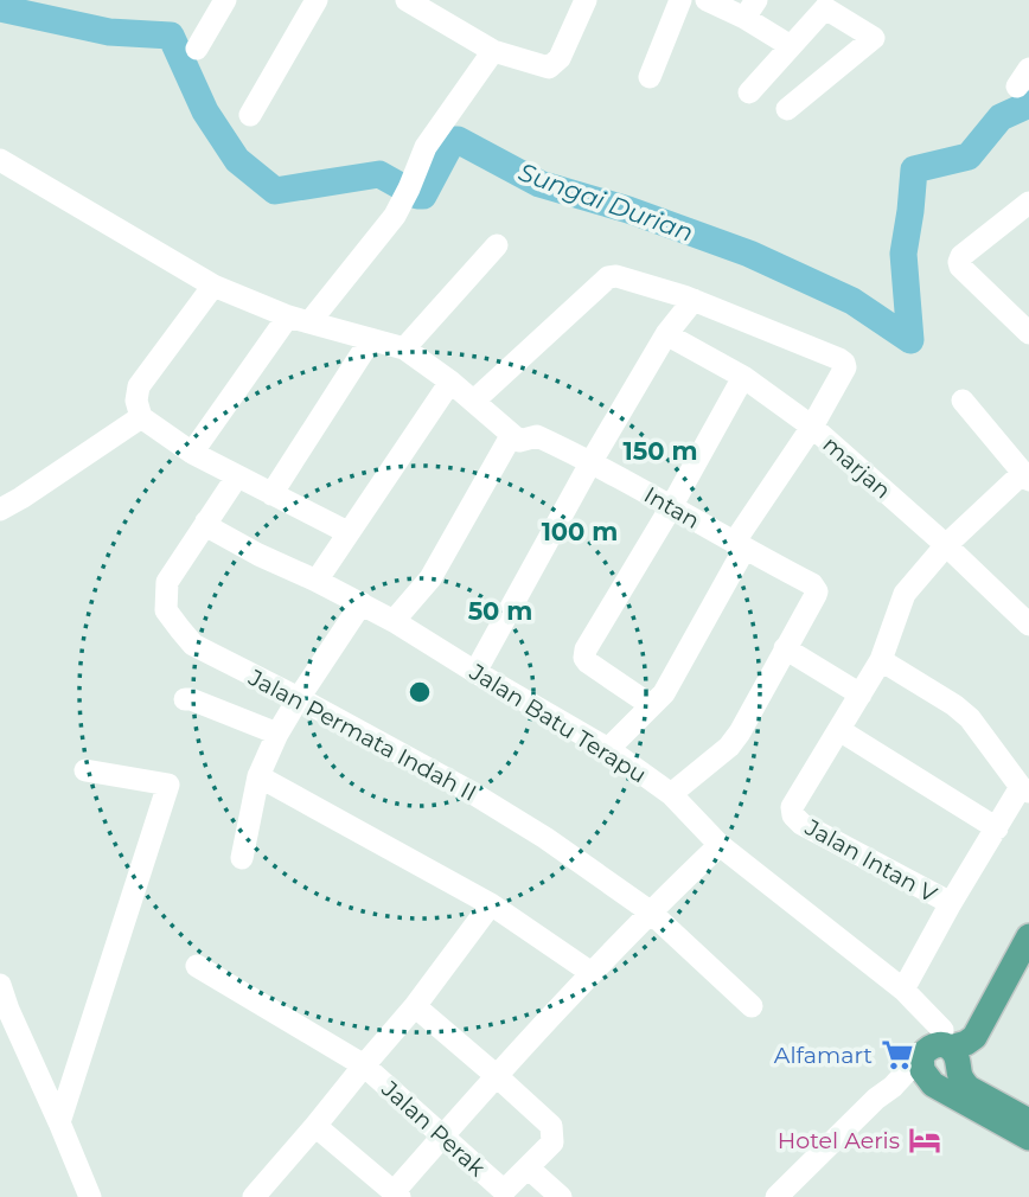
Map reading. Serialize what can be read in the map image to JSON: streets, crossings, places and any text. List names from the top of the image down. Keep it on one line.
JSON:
{"streets":{"street":["marjan","Intan","Jalan Batu Terapu","Jalan Permata Indah II","Jalan Intan V","Jalan Perak"]},"crossings":[["Intan","Jalan Batu Terapu"],["Jalan Batu Terapu","Jalan Permata Indah II"]],"water":["Sungai Durian"],"places":{"supermarket":["Alfamart"],"hotel":["Hotel Aeris"]},"rings":["150 m","100 m","50 m"]}
